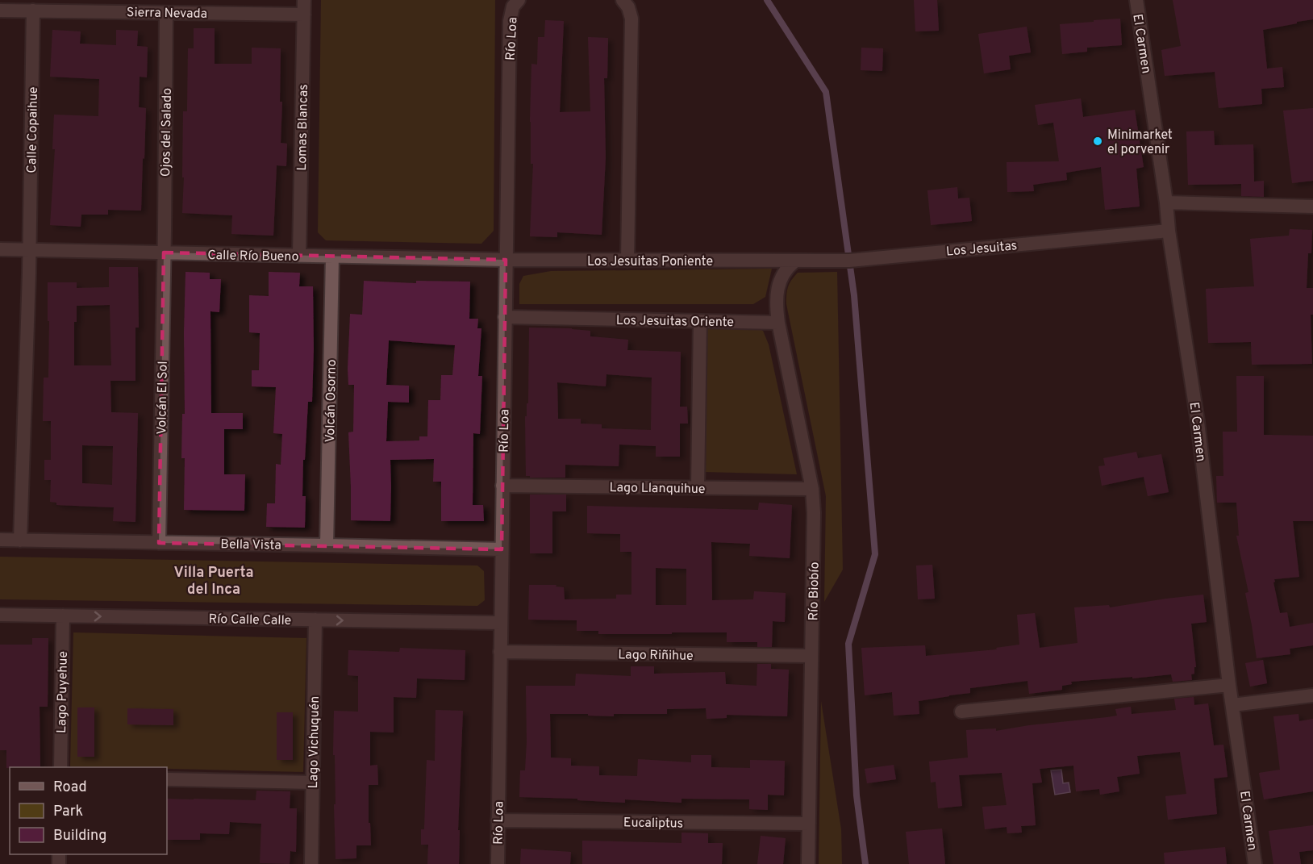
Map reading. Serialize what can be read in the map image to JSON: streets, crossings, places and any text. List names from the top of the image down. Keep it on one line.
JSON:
{"streets":{"street":["Sierra Nevada","Río Loa","El Carmen","Lomas Blancas","Calle Copaihue","Ojos del Salado","Los Jesuitas","Calle Río Bueno","Los Jesuitas Poniente","Los Jesuitas Oriente","Volcán El Sol","Volcán Osorno","Lago Llanquihue","Bella Vista","Río Biobío","Río Calle Calle","Lago Riñihue","Lago Puyehue","Lago Vichuquén","Eucaliptus"]},"crossings":[["Sierra Nevada","Lomas Blancas"],["Sierra Nevada","Calle Copaihue"],["Sierra Nevada","Ojos del Salado"],["Río Loa","Calle Río Bueno"],["Río Loa","Los Jesuitas Poniente"],["Río Loa","Los Jesuitas Oriente"],["Río Loa","Lago Llanquihue"],["Río Loa","Bella Vista"],["Río Loa","Río Calle Calle"],["Río Loa","Lago Riñihue"],["Río Loa","Eucaliptus"],["El Carmen","Los Jesuitas"],["Lomas Blancas","Calle Río Bueno"],["Calle Copaihue","Calle Río Bueno"],["Calle Copaihue","Bella Vista"],["Ojos del Salado","Calle Río Bueno"],["Ojos del Salado","Volcán El Sol"],["Los Jesuitas","Los Jesuitas Poniente"],["Calle Río Bueno","Los Jesuitas Poniente"],["Calle Río Bueno","Volcán El Sol"],["Calle Río Bueno","Volcán Osorno"],["Los Jesuitas Oriente","Río Biobío"],["Volcán El Sol","Bella Vista"],["Volcán Osorno","Bella Vista"],["Lago Llanquihue","Río Biobío"],["Río Biobío","Lago Riñihue"],["Río Biobío","Eucaliptus"],["Río Calle Calle","Lago Puyehue"],["Río Calle Calle","Lago Vichuquén"]],"one_way":["Río Calle Calle"],"districts":["Villa Puerta del Inca"],"places":["Minimarket el porvenir"],"legend":["Road","Park","Building"]}
